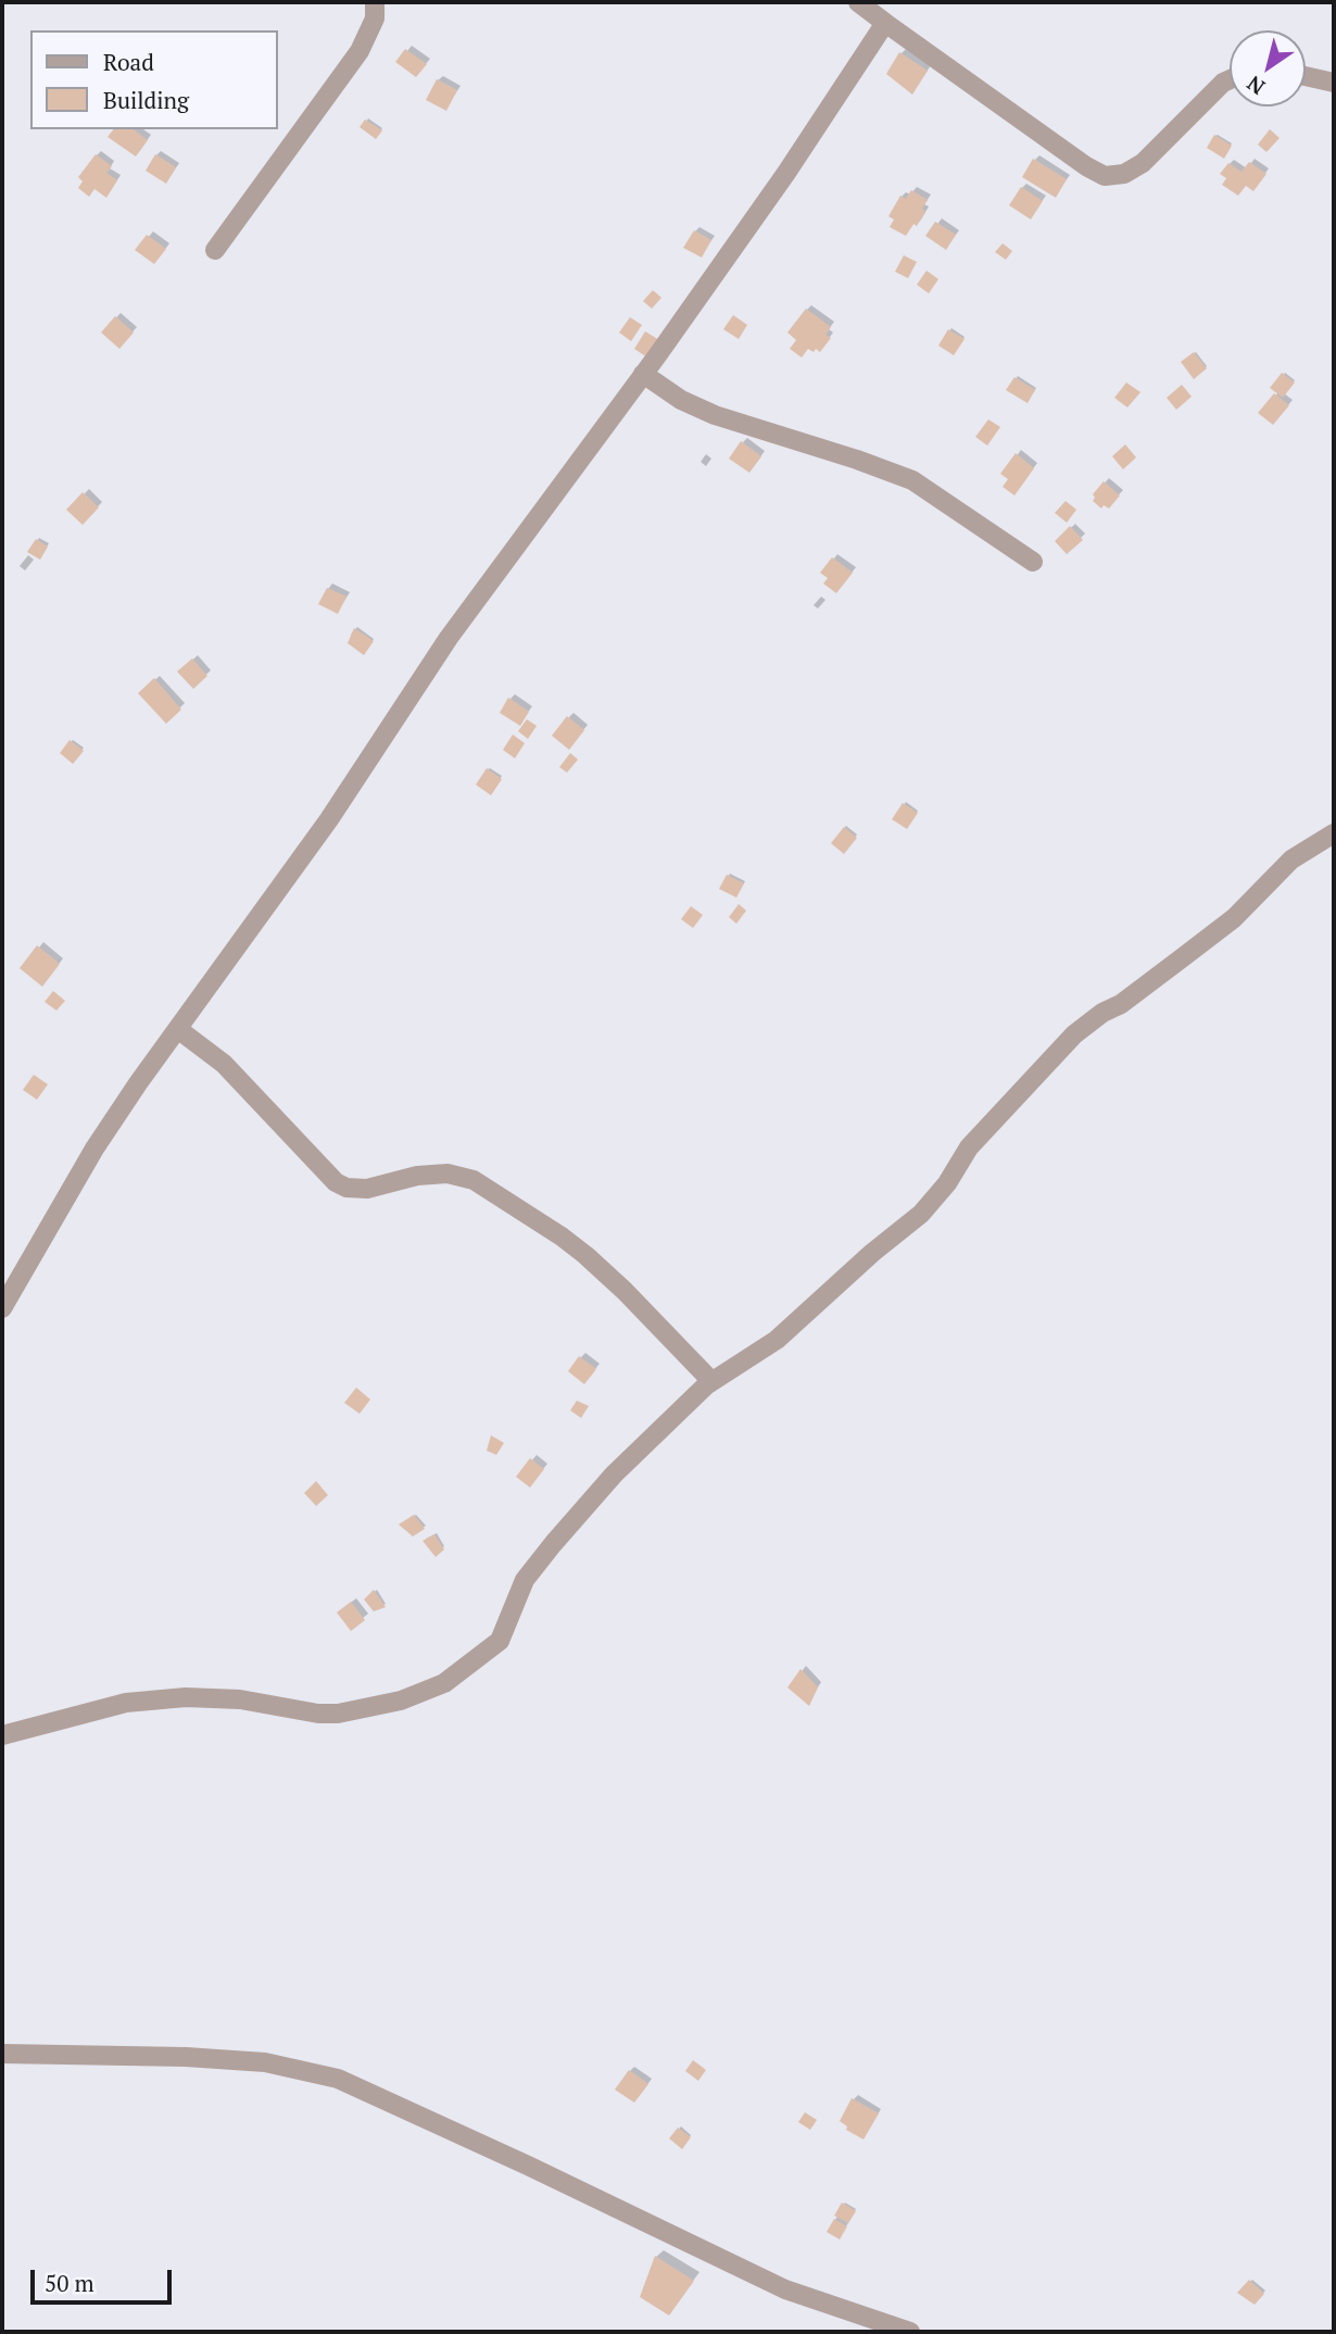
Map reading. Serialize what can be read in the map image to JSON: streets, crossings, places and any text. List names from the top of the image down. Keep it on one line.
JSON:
{"legend":["Road","Building"],"scale_bar":"50 m","north":"bottom left"}
